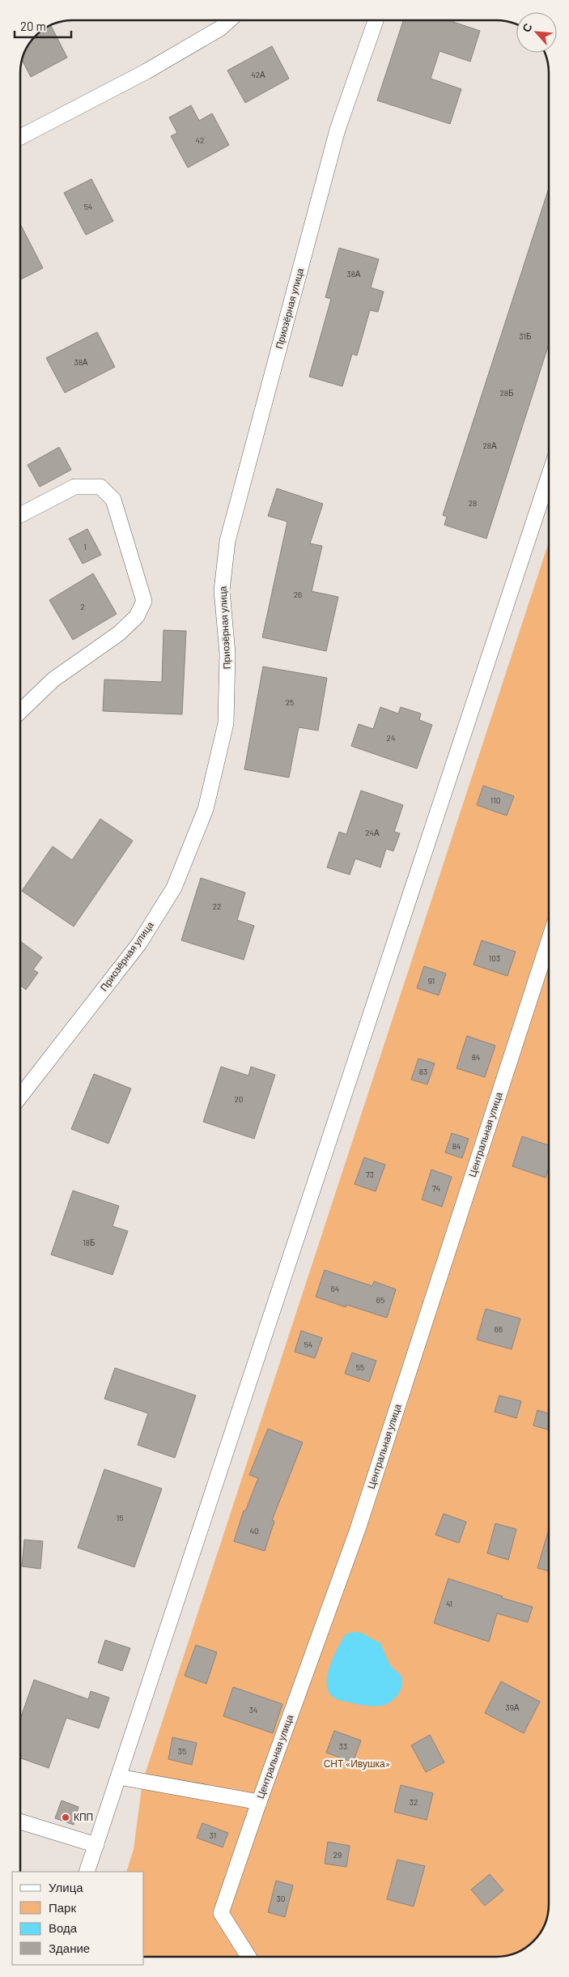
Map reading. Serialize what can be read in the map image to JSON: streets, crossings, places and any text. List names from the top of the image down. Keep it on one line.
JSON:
{"streets":{"street":["Приозёрная улица","Центральная улица"]},"parks":["СНТ «Ивушка»"],"places":["КПП"],"house_numbers":["42А","42","54","38А","31Б","38А","28Б","28А","28","1","26","2","25","24","110","24А","22","103","91","84","83","20","84","73","74","18Б","64","65","66","54","55","15","40","41","39А","34","33","35","32","31","29","30"],"legend":["Улица","Парк","Вода","Здание"],"scale_bar":"20 m","north":"top left"}
